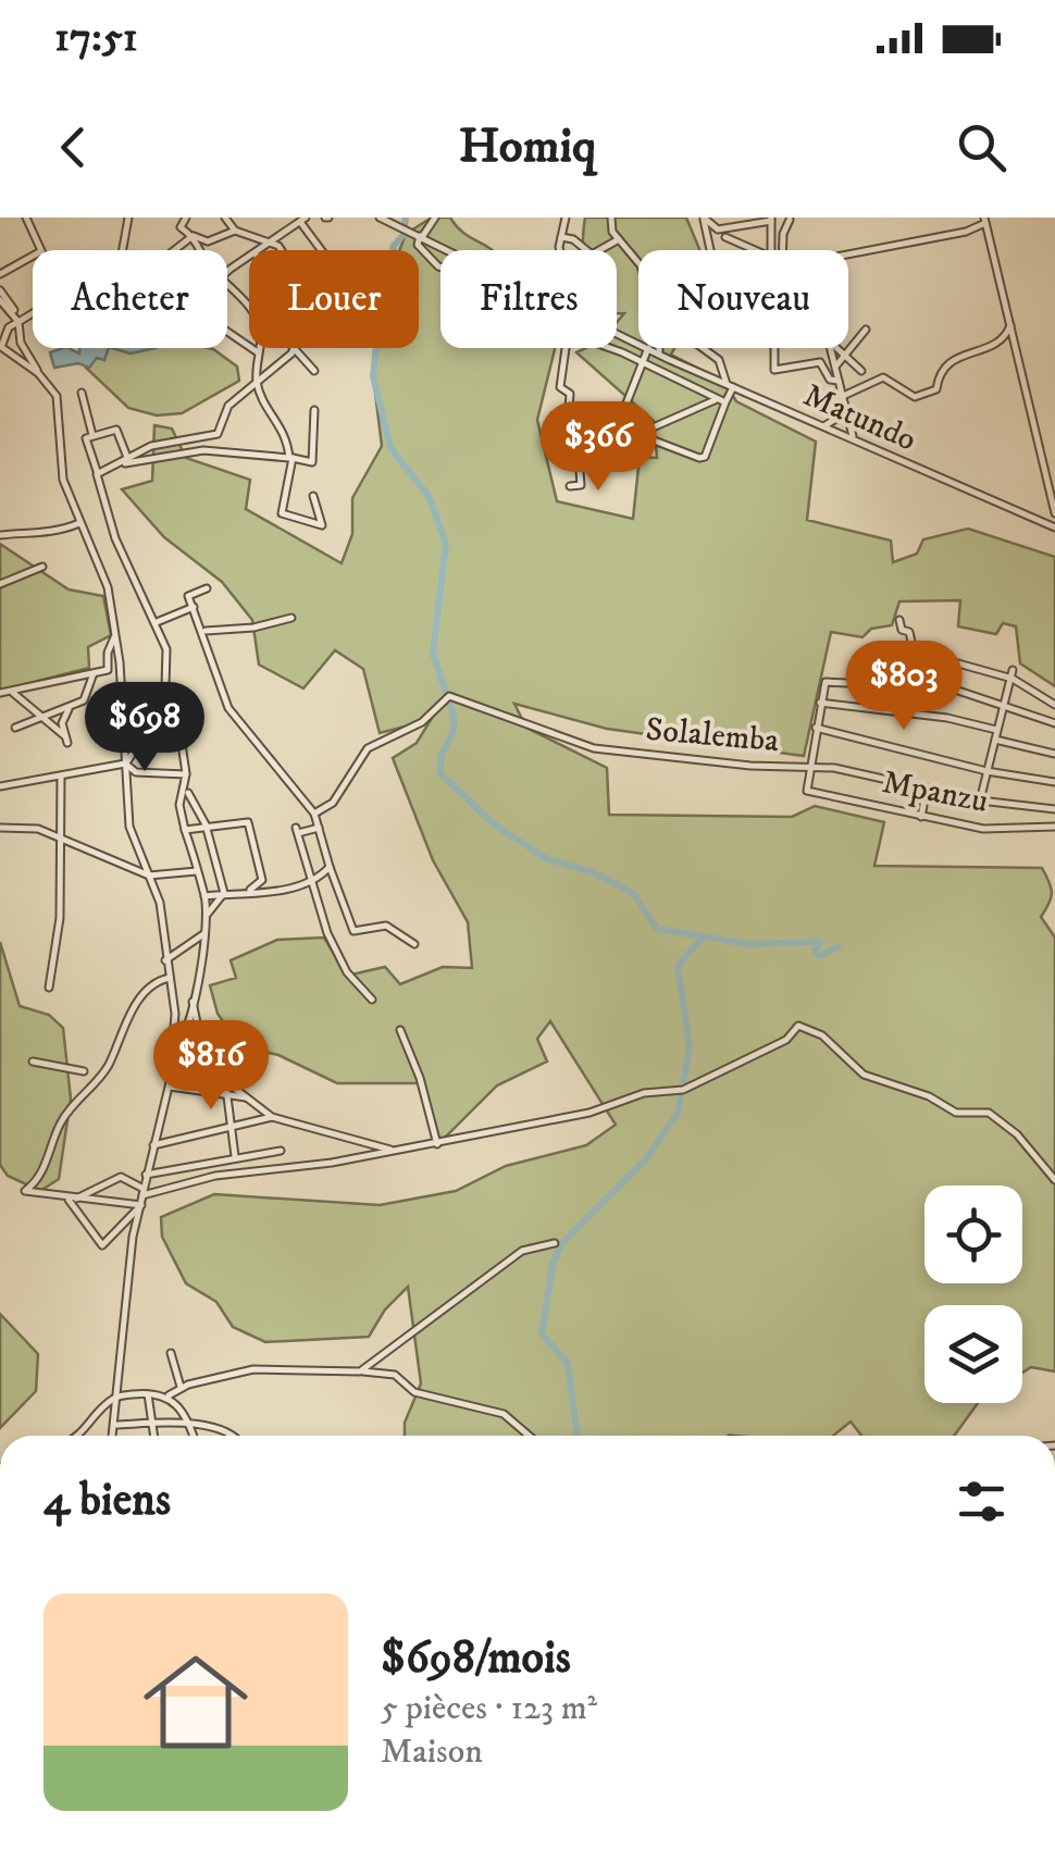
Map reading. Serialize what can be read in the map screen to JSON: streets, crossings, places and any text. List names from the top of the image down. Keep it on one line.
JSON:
{"streets":{"street":["Matundo","Solalemba","Mpanzu"]},"crossings":[["Solalemba","Mpanzu"]],"page":{"status":"17:51","header":"Homiq","chip":["Acheter","Louer","Filtres","Nouveau"],"price":["$366","$803","$698","$816"],"heading":"4 biens","list":[{"name":"$698/mois","note":"5 pièces · 123 m² · Maison"}]}}
